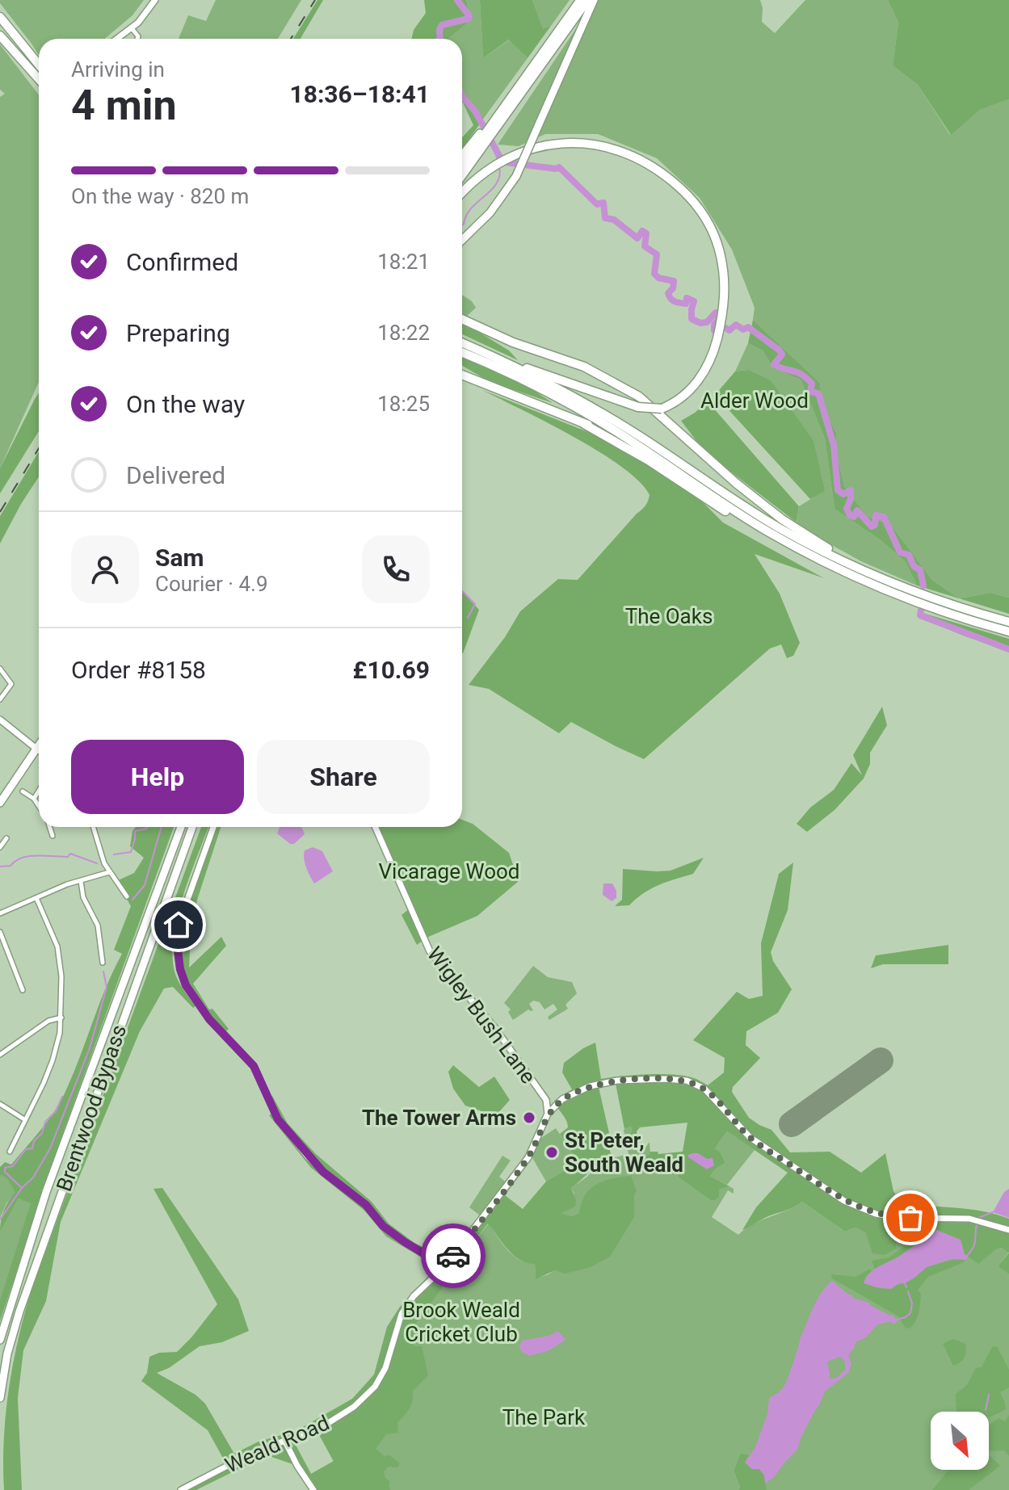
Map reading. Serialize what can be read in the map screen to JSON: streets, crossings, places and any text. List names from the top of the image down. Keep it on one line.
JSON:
{"streets":{"main road":["Brentwood Bypass"],"street":["Wigley Bush Lane","Weald Road"]},"crossings":[["Wigley Bush Lane","Weald Road"]],"parks":["Alder Wood","The Oaks","Vicarage Wood","Brook Weald Cricket Club","The Park"],"places":["The Tower Arms","St Peter, South Weald"],"north":"bottom right","page":{"heading":["4 min","Arriving in","18:36–18:41"],"panel":["Sam","Courier · 4.9","Order #8158","£10.69"],"bar":"On the way · 820 m","list":[["Confirmed","18:21"],["Preparing","18:22"],["On the way","18:25"],"Delivered"],"buttons":["Help","Share"]}}
